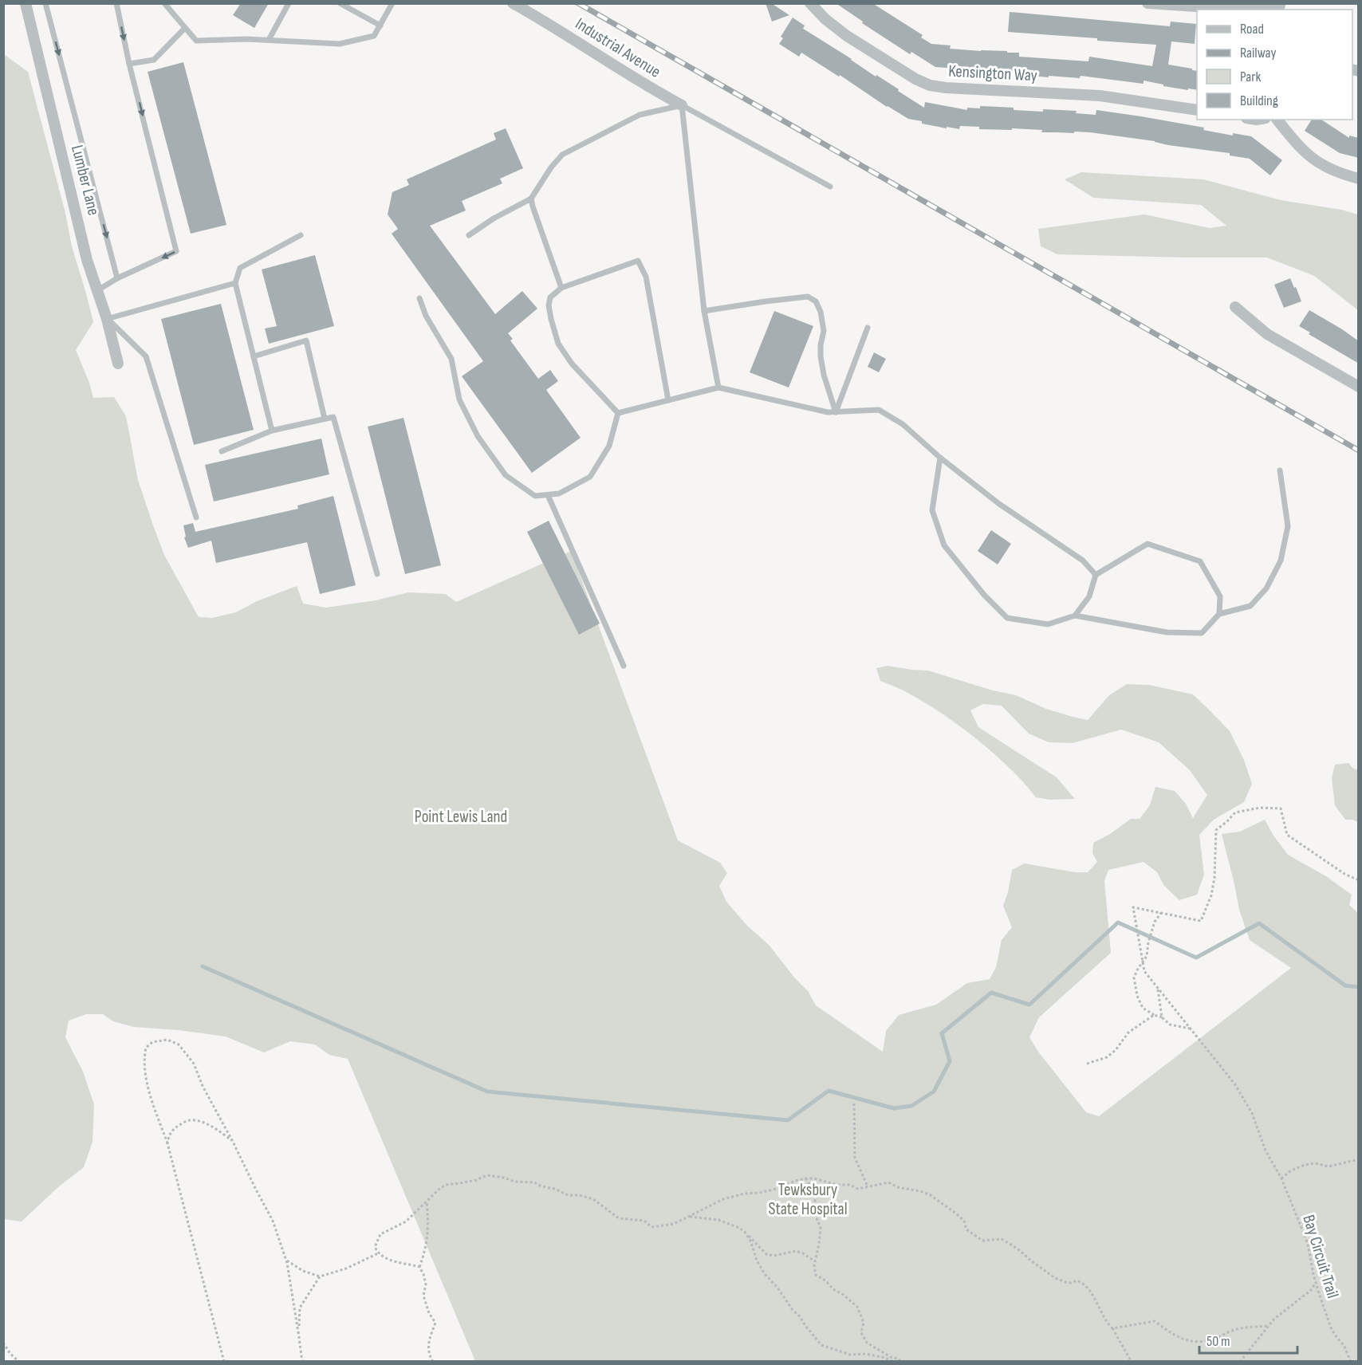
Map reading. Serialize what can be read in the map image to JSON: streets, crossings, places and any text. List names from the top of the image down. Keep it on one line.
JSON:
{"streets":{"street":["Industrial Avenue","Kensington Way","Lumber Lane"],"path":["Bay Circuit Trail"]},"parks":["Point Lewis Land","Tewksbury State Hospital"],"legend":["Road","Railway","Park","Building"],"scale_bar":"50 m"}
